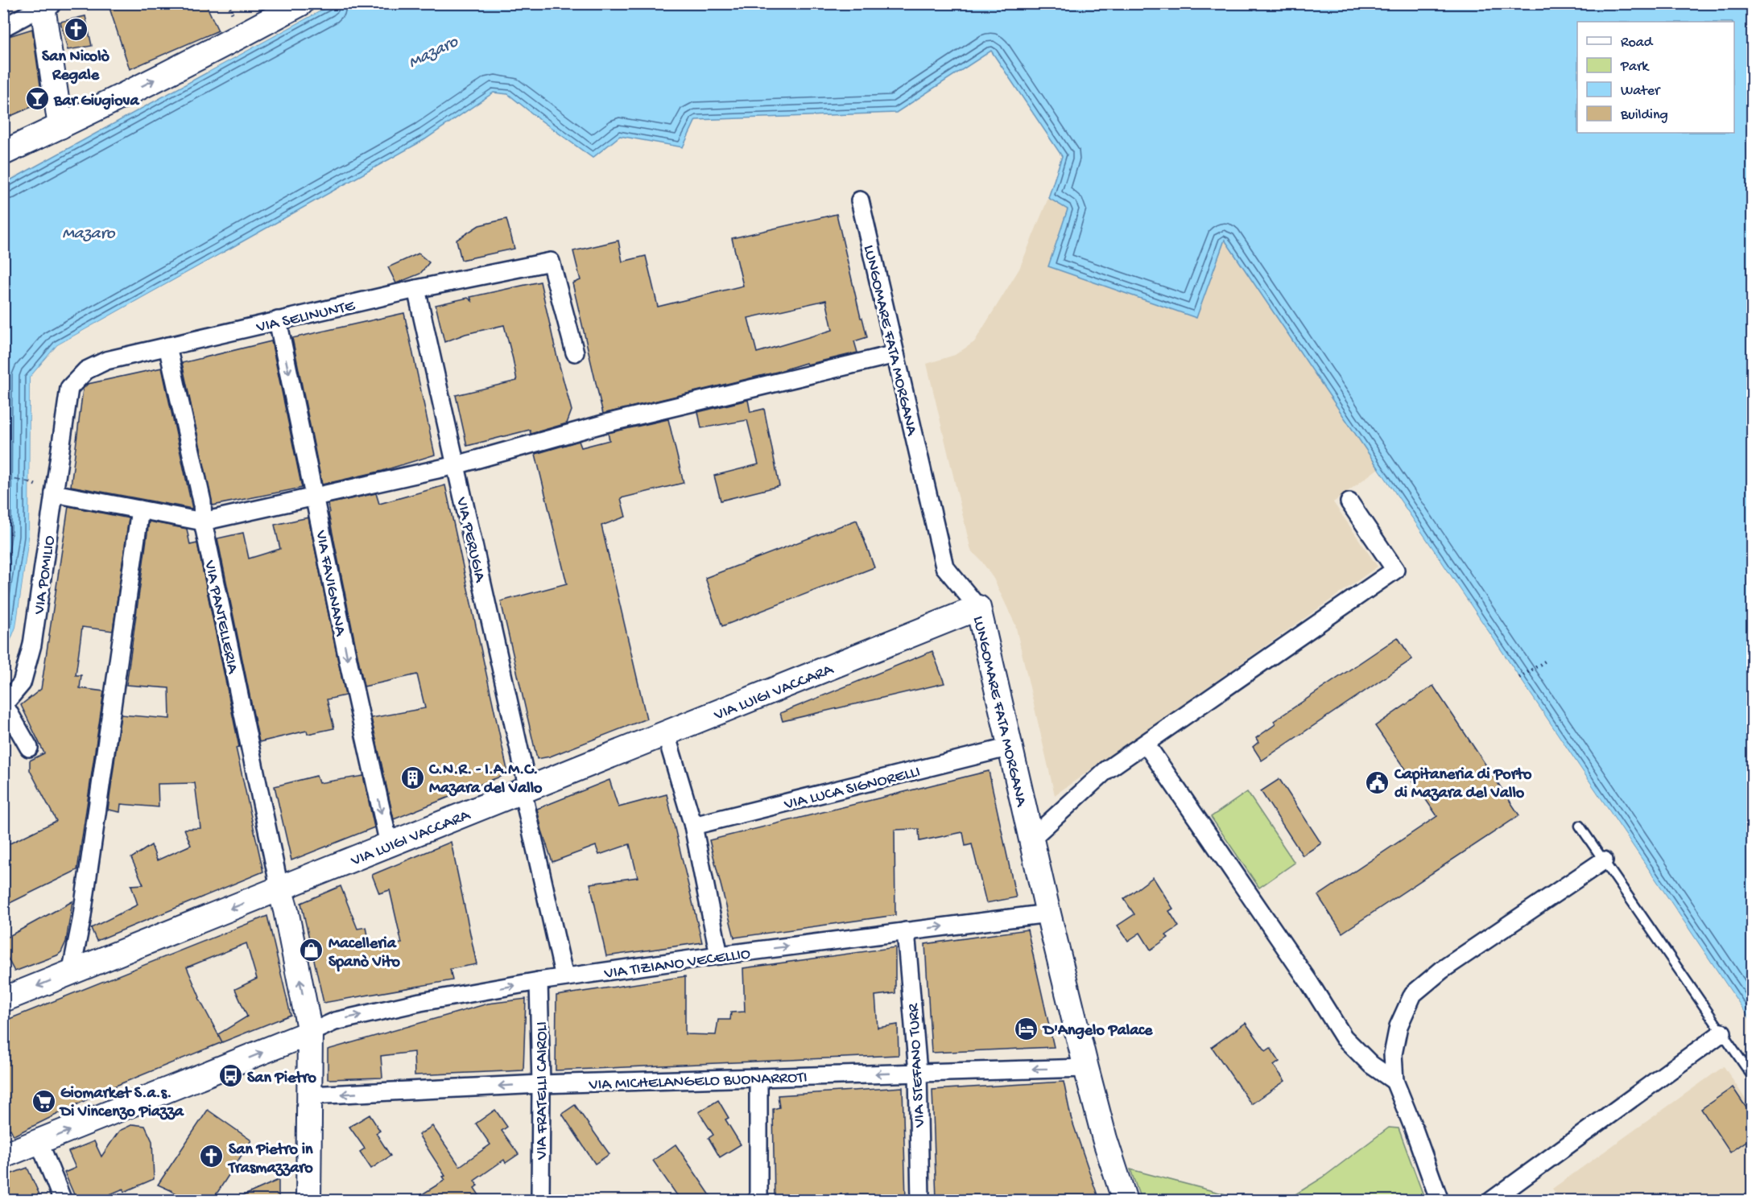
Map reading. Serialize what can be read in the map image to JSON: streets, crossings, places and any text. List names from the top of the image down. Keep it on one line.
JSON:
{"streets":{"main road":["LUNGOMARE FATA MORGANA","VIA LUIGI VACCARA"],"street":["VIA SELINUNTE","VIA PERUGIA","VIA POMILIO","VIA FAVIGNANA","VIA PANTELLERIA","VIA LUCA SIGNORELLI","VIA TIZIANO VECELLIO","VIA STEFANO TURR","VIA MICHELANGELO BUONARROTI","VIA FRATELLI CAIROLI"]},"crossings":[["VIA SELINUNTE","VIA PERUGIA"],["VIA SELINUNTE","VIA POMILIO"],["VIA SELINUNTE","VIA FAVIGNANA"],["VIA SELINUNTE","VIA PANTELLERIA"],["LUNGOMARE FATA MORGANA","VIA LUIGI VACCARA"],["LUNGOMARE FATA MORGANA","VIA LUCA SIGNORELLI"],["LUNGOMARE FATA MORGANA","VIA TIZIANO VECELLIO"],["LUNGOMARE FATA MORGANA","VIA MICHELANGELO BUONARROTI"],["VIA PERUGIA","VIA LUIGI VACCARA"],["VIA PERUGIA","VIA TIZIANO VECELLIO"],["VIA FAVIGNANA","VIA LUIGI VACCARA"],["VIA PANTELLERIA","VIA LUIGI VACCARA"],["VIA TIZIANO VECELLIO","VIA STEFANO TURR"],["VIA TIZIANO VECELLIO","VIA FRATELLI CAIROLI"],["VIA STEFANO TURR","VIA MICHELANGELO BUONARROTI"],["VIA MICHELANGELO BUONARROTI","VIA FRATELLI CAIROLI"]],"one_way":["VIA FAVIGNANA","VIA TIZIANO VECELLIO","VIA MICHELANGELO BUONARROTI"],"water":["Mazaro"],"places":{"church":["San Nicolò Regale","San Pietro in Trasmazzaro"],"bar":["Bar Giugiova"],"building":["C.N.R. - I.A.M.C. Mazara del Vallo"],"public building":["Capitaneria di Porto di Mazara del Vallo"],"shop":["Macelleria Spanò Vito"],"hotel":["D'Angelo Palace"],"bus stop":["San Pietro"],"supermarket":["Giomarket S.a.s. Di Vincenzo Piazza"]},"legend":["Road","Park","Water","Building"]}
